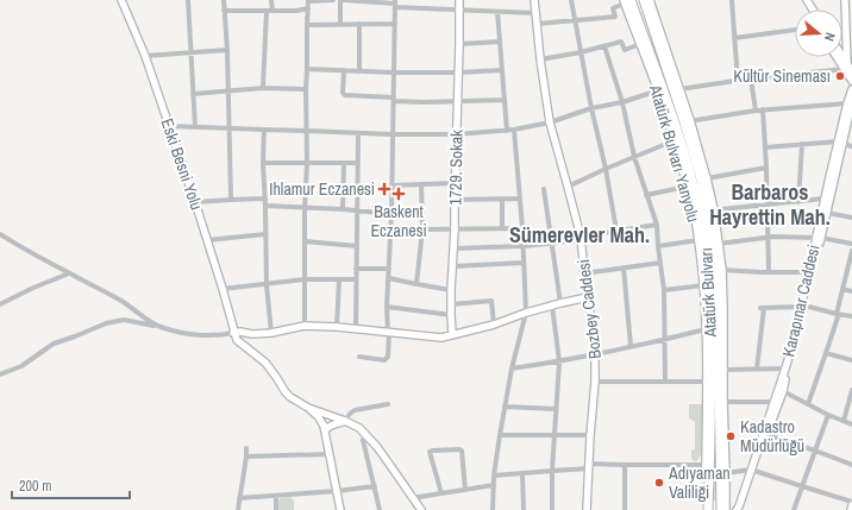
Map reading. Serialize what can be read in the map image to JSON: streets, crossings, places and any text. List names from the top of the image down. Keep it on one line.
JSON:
{"streets":{"highway":["Atatürk Bulvarı"],"street":["Atatürk Bulvarı Yanyolu","Eski Besni Yolu","1729. Sokak","Karapınar Caddesi","Bozbey Caddesi"]},"crossings":[["Atatürk Bulvarı Yanyolu","Atatürk Bulvarı"]],"districts":["Barbaros Hayrettin Mah.","Sümerevler Mah."],"places":{"other":["Kültür Sineması","Kadastro Müdürlüğü","Adıyaman Valiliği"],"health":["Ihlamur Eczanesi","Baskent Eczanesi"]},"scale_bar":"200 m","north":"right"}
